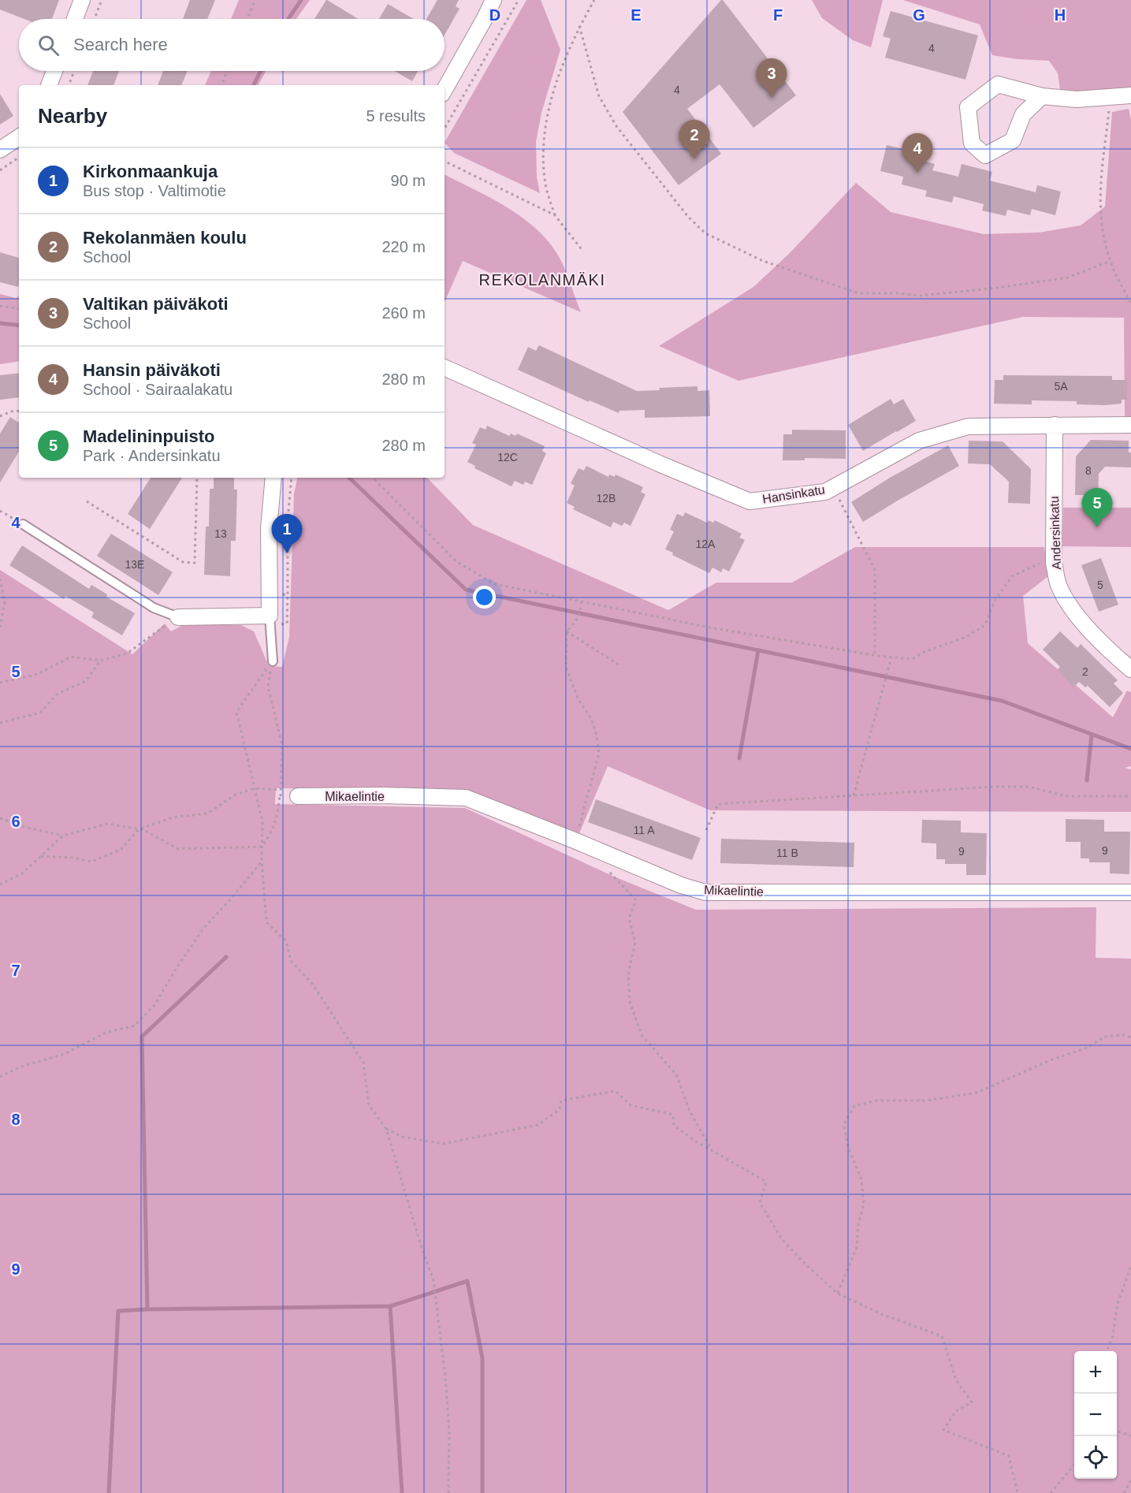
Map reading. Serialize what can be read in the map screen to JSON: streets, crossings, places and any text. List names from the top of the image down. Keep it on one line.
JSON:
{"streets":{"street":["Hansinkatu","Andersinkatu","Mikaelintie"]},"crossings":[["Hansinkatu","Andersinkatu"]],"districts":["REKOLANMÄKI"],"house_numbers":["4","4","5A","12C","8","12B","13","12A","13E","5","2","11 A","9","9","11 B"],"page":{"search":"Search here","pins":["3","2","4","5","1"],"heading":["Nearby","5 results"],"list":[{"mark":"1","name":"Kirkonmaankuja","note":"Bus stop · Valtimotie","value":"90 m"},{"mark":"2","name":"Rekolanmäen koulu","note":"School","value":"220 m"},{"mark":"3","name":"Valtikan päiväkoti","note":"School","value":"260 m"},{"mark":"4","name":"Hansin päiväkoti","note":"School · Sairaalakatu","value":"280 m"},{"mark":"5","name":"Madelininpuisto","note":"Park · Andersinkatu","value":"280 m"}],"map_buttons":["+","−"]},"grid":{"columns":["D","E","F","G","H"],"rows":["4","5","6","7","8","9"]}}
